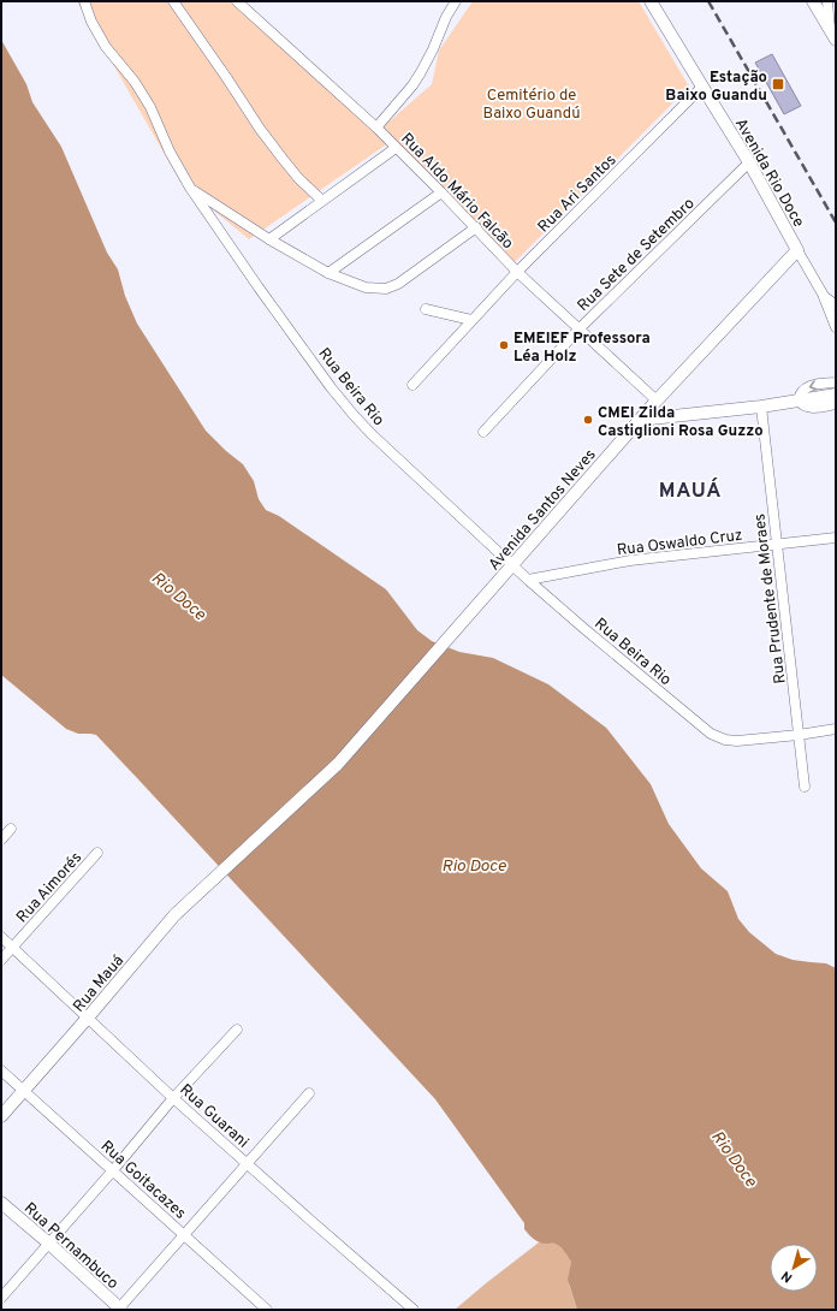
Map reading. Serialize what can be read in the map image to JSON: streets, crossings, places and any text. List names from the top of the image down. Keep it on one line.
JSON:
{"streets":{"street":["Avenida Rio Doce","Rua Aldo Mário Falcão","Rua Ari Santos","Rua Sete de Setembro","Rua Beira Rio","Avenida Santos Neves","Rua Oswaldo Cruz","Rua Prudente de Moraes","Rua Aimorés","Rua Mauá","Rua Guarani","Rua Goitacazes","Rua Pernambuco"]},"crossings":[["Avenida Rio Doce","Rua Ari Santos"],["Avenida Rio Doce","Rua Sete de Setembro"],["Avenida Rio Doce","Avenida Santos Neves"],["Rua Aldo Mário Falcão","Rua Ari Santos"],["Rua Aldo Mário Falcão","Rua Sete de Setembro"],["Rua Aldo Mário Falcão","Avenida Santos Neves"],["Rua Beira Rio","Avenida Santos Neves"],["Rua Beira Rio","Rua Oswaldo Cruz"],["Rua Beira Rio","Rua Prudente de Moraes"],["Avenida Santos Neves","Rua Mauá"],["Rua Oswaldo Cruz","Rua Prudente de Moraes"],["Rua Aimorés","Rua Guarani"],["Rua Mauá","Rua Guarani"],["Rua Mauá","Rua Goitacazes"]],"districts":["MAUÁ"],"water":["Rio Doce"],"parks":["Cemitério de Baixo Guandú"],"places":{"transit":["Estação Baixo Guandu"],"other":["EMEIEF Professora Léa Holz","CMEI Zilda Castiglioni Rosa Guzzo"]},"north":"bottom left"}
